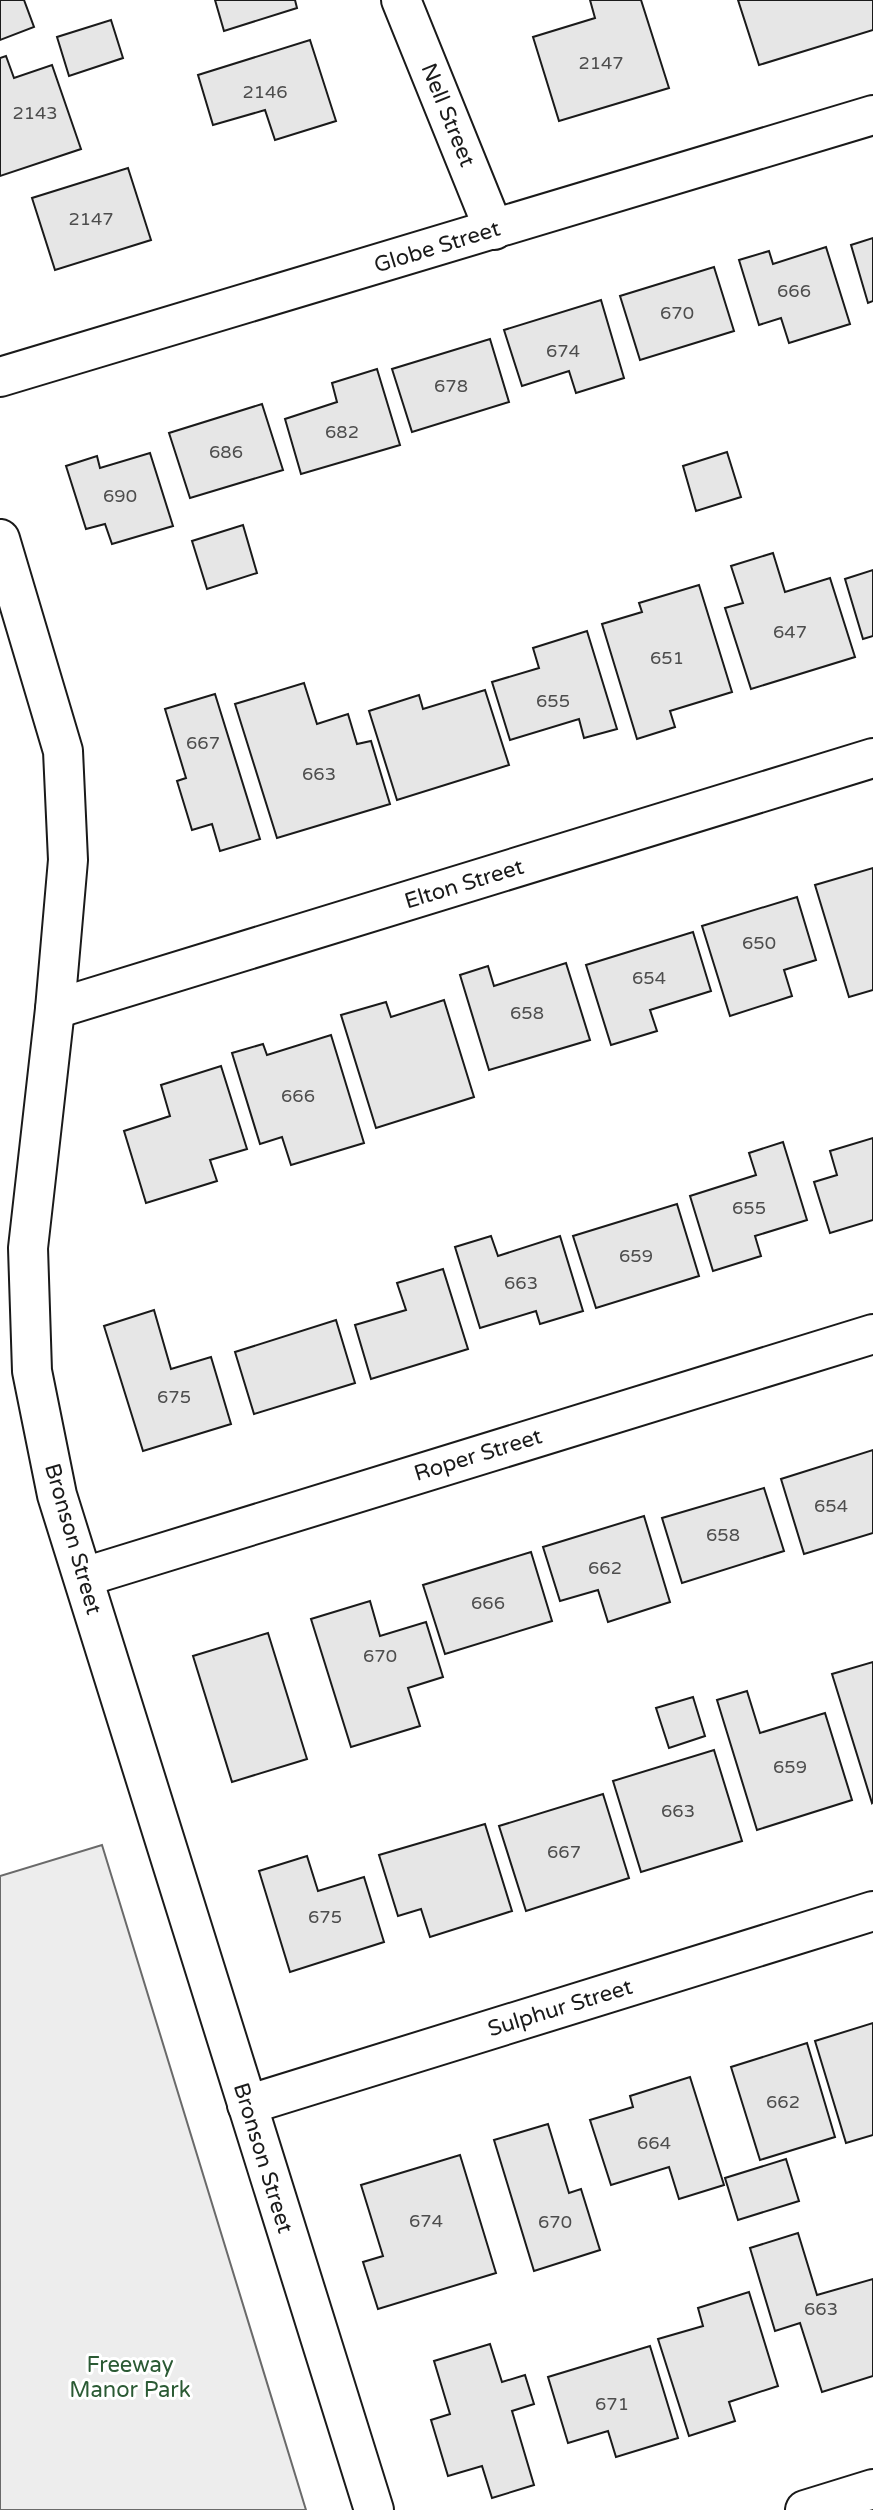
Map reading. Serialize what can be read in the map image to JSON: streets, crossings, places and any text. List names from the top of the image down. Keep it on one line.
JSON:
{"streets":{"street":["Nell Street","Globe Street","Elton Street","Roper Street","Bronson Street","Sulphur Street"]},"crossings":[["Nell Street","Globe Street"],["Elton Street","Bronson Street"],["Roper Street","Bronson Street"],["Bronson Street","Sulphur Street"]],"parks":["Freeway Manor Park"],"house_numbers":["2147","2146","2143","2147","666","670","674","678","682","686","690","647","651","655","667","663","650","654","658","666","655","659","663","675","654","658","662","666","670","659","663","667","675","662","664","674","670","663","671"]}
